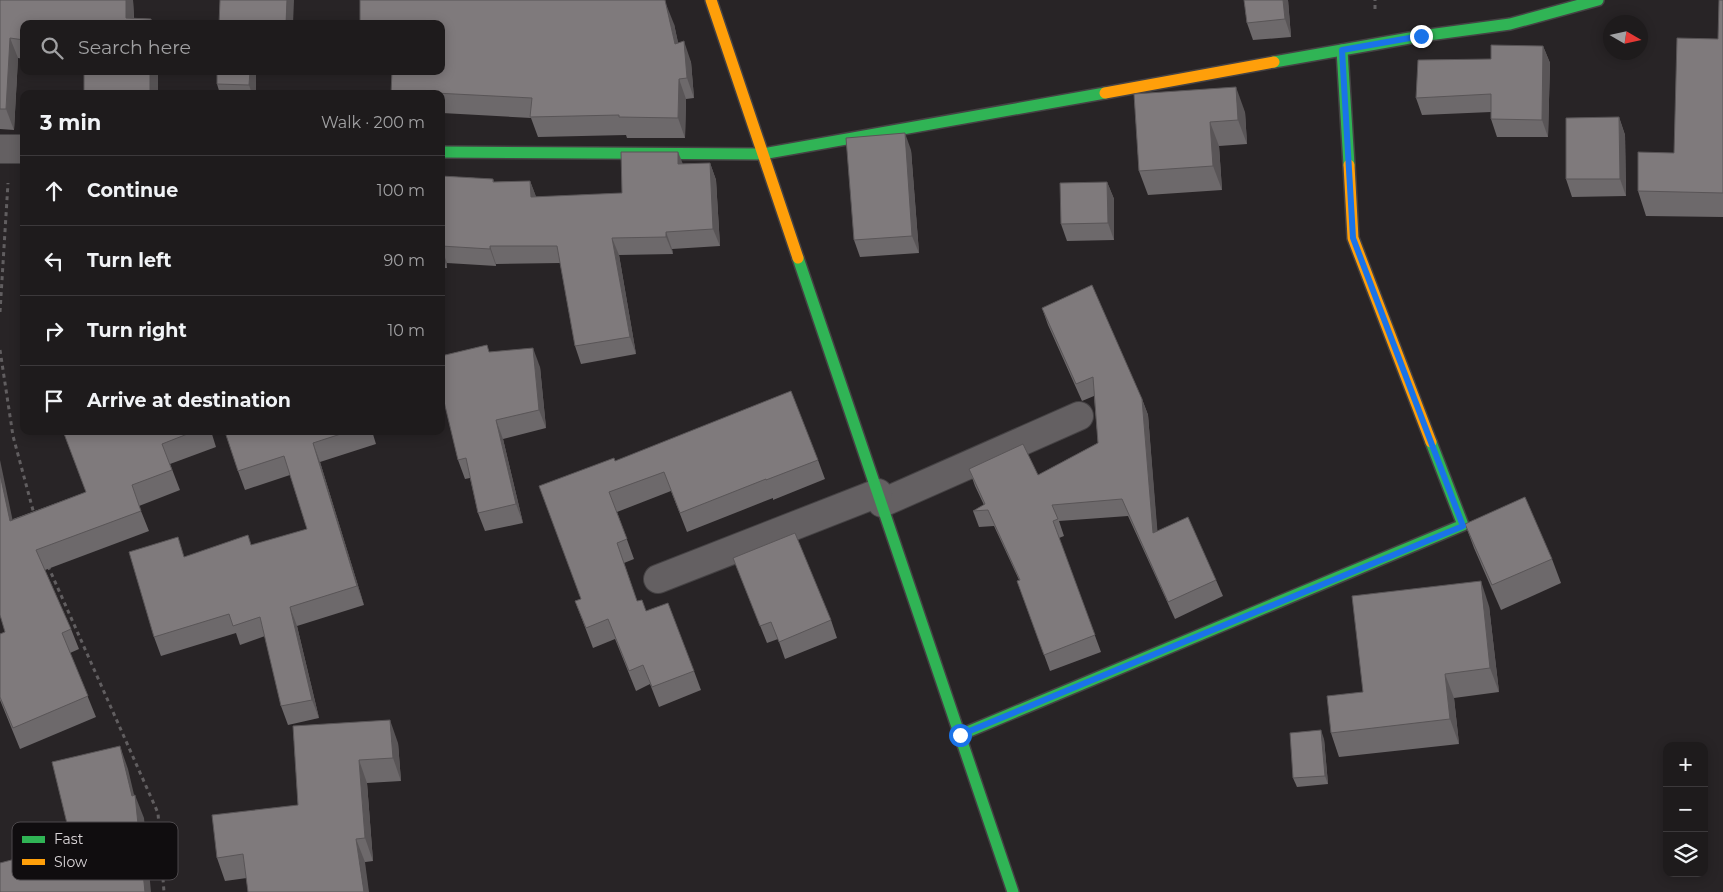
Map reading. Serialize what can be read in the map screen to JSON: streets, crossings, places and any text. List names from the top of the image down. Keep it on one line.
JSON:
{"legend":["Fast","Slow"],"north":"right","page":{"search":"Search here","heading":["3 min","Walk · 200 m"],"list":[["Continue","100 m"],["Turn left","90 m"],["Turn right","10 m"],"Arrive at destination"],"map_buttons":["+","−"]}}
